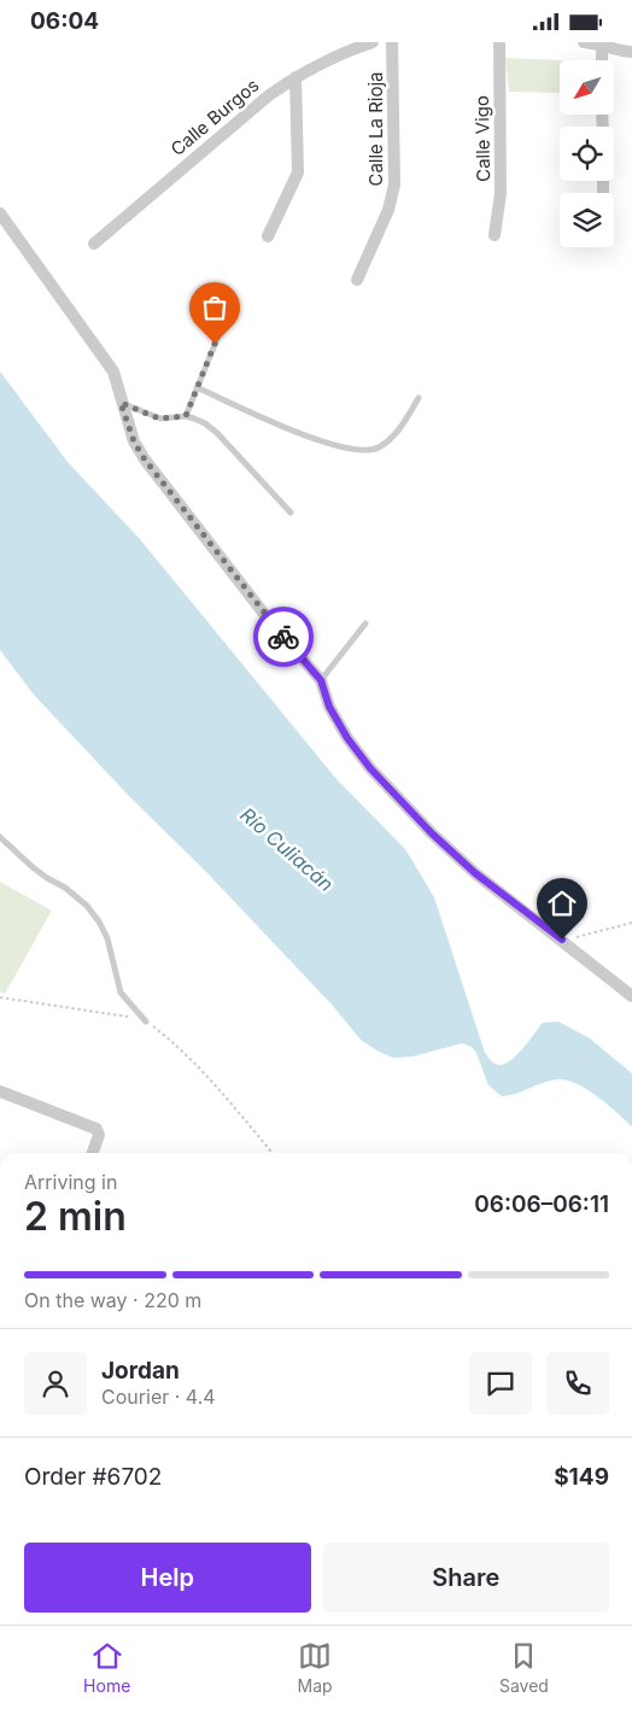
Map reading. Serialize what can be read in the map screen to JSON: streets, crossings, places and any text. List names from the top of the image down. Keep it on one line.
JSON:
{"streets":{"street":["Calle Burgos","Calle La Rioja","Calle Vigo"]},"water":["Río Culiacán"],"north":"bottom left","page":{"status":"06:04","heading":["2 min","Arriving in","06:06–06:11"],"panel":["Jordan","Courier · 4.4","Order #6702","$149"],"bar":"On the way · 220 m","buttons":["Help","Share"],"tabs":["Home","Map","Saved"]}}
